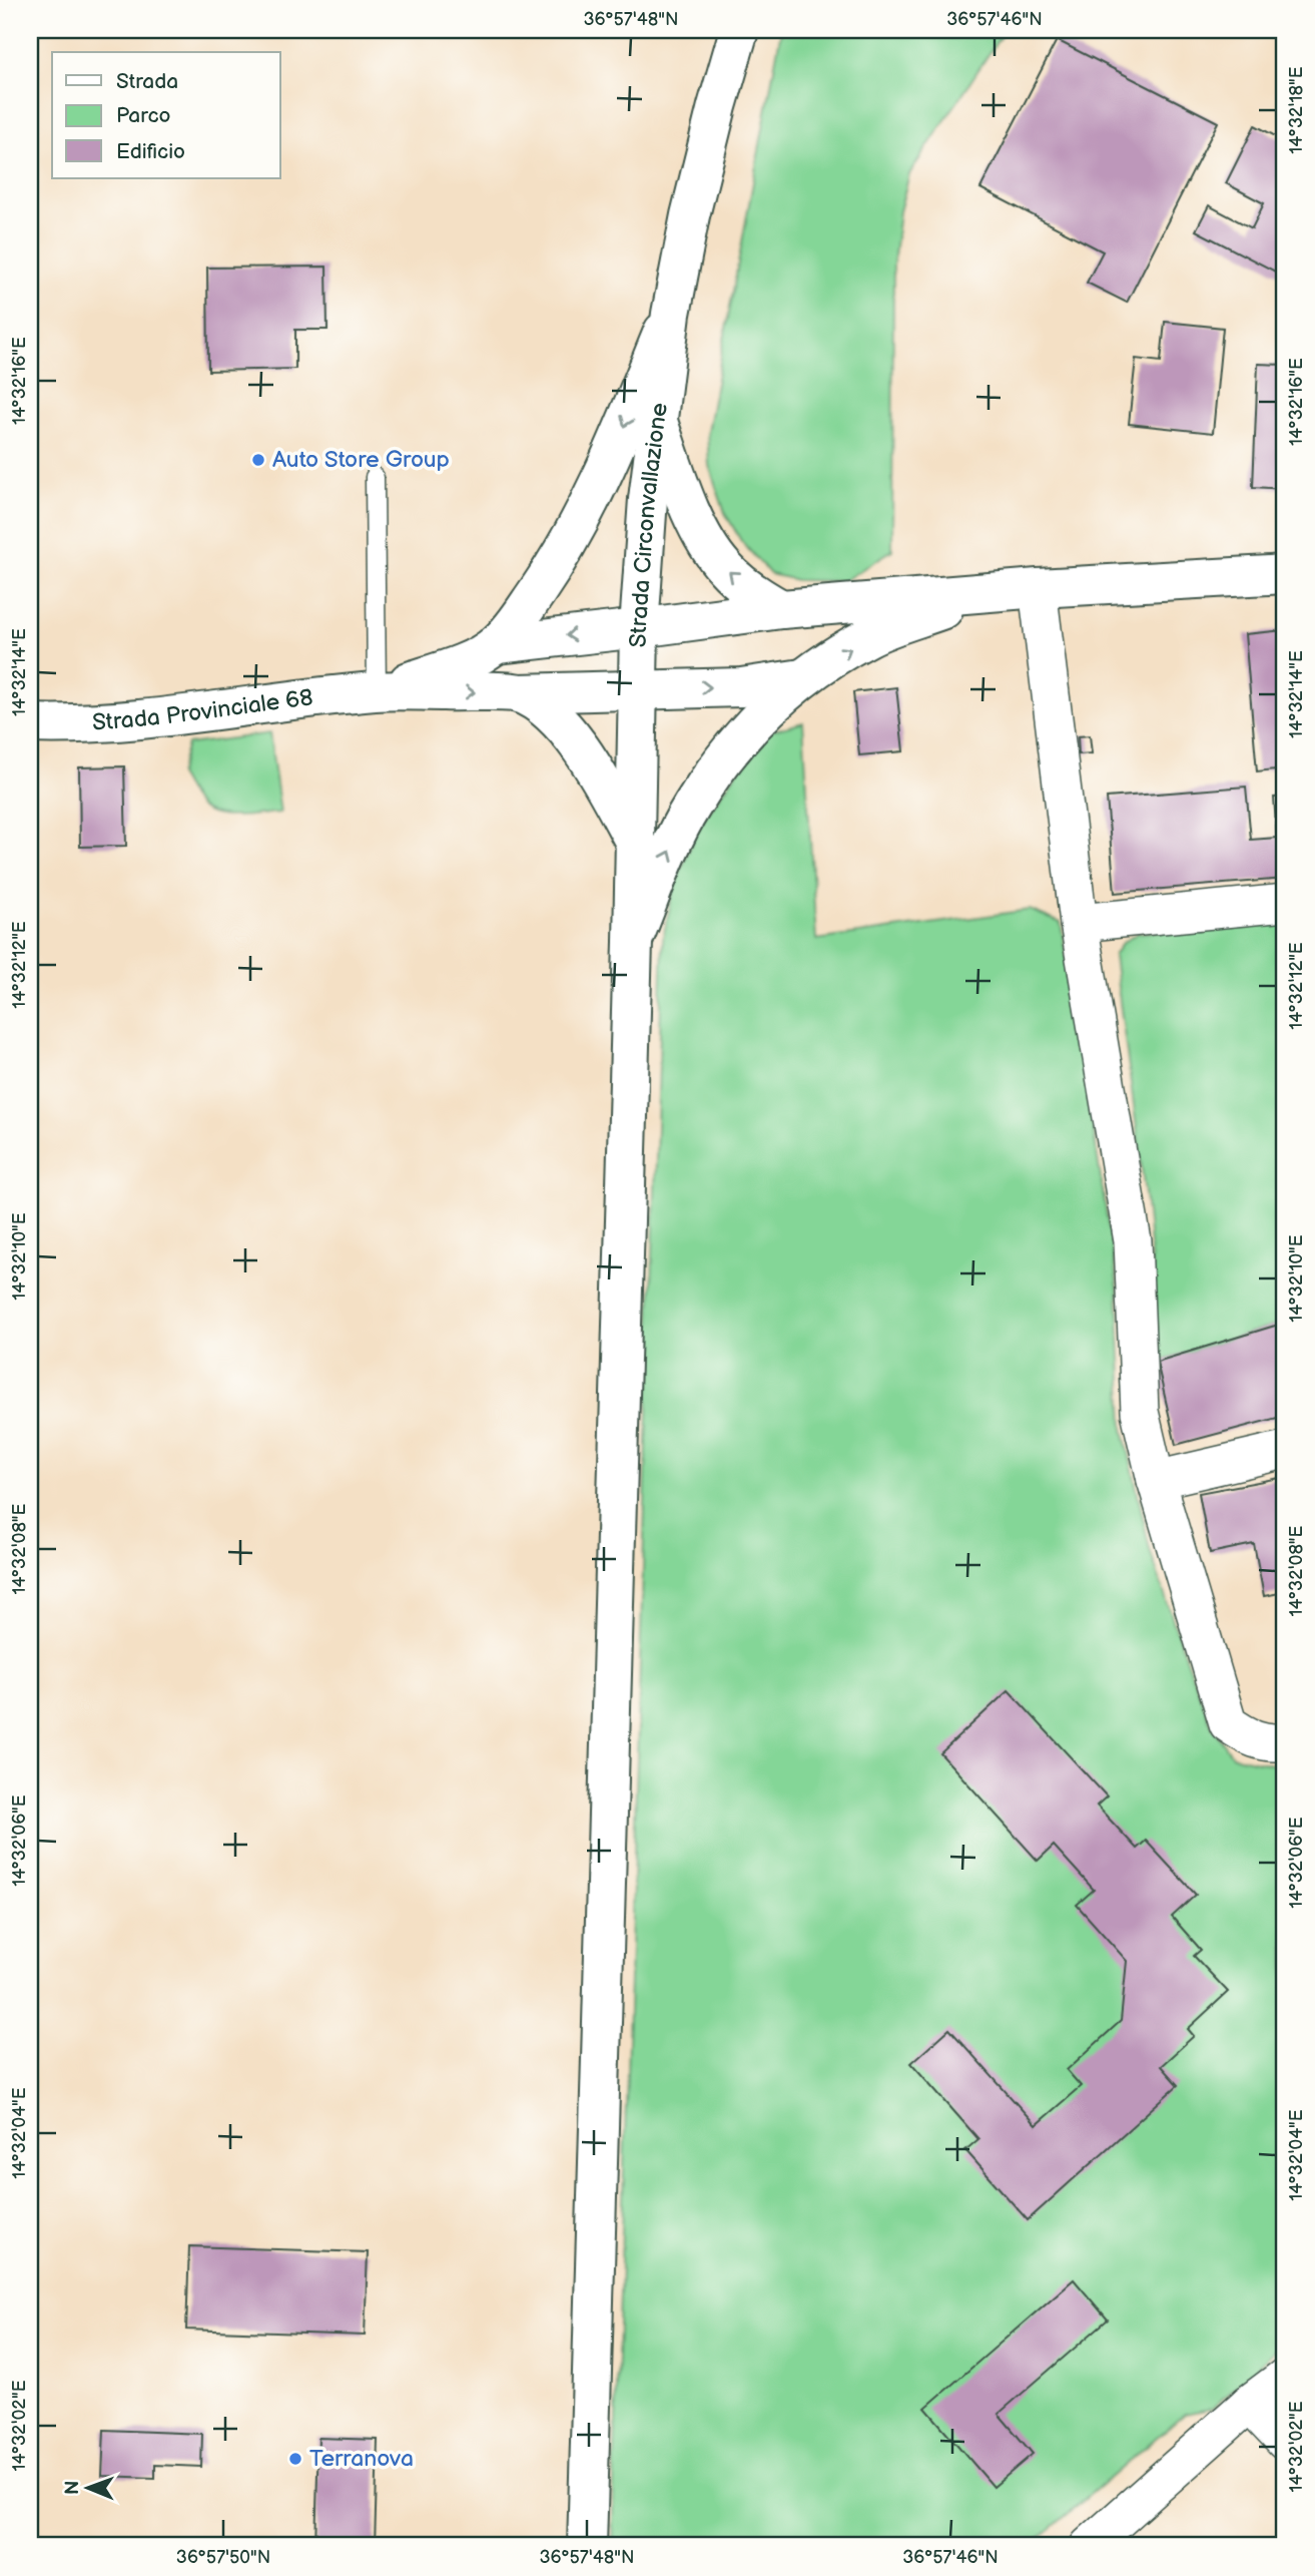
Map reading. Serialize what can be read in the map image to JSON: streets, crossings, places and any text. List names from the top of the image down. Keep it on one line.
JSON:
{"streets":{"street":["Strada Circonvallazione","Strada Provinciale 68"]},"places":["Auto Store Group","Terranova"],"legend":["Strada","Parco","Edificio"],"north":"left","coordinates":["36°57'48\"N","36°57'46\"N","14°32'18\"E","14°32'16\"E","14°32'14\"E","14°32'12\"E","14°32'10\"E","14°32'08\"E","14°32'06\"E","14°32'04\"E","14°32'02\"E","36°57'50\"N"]}
